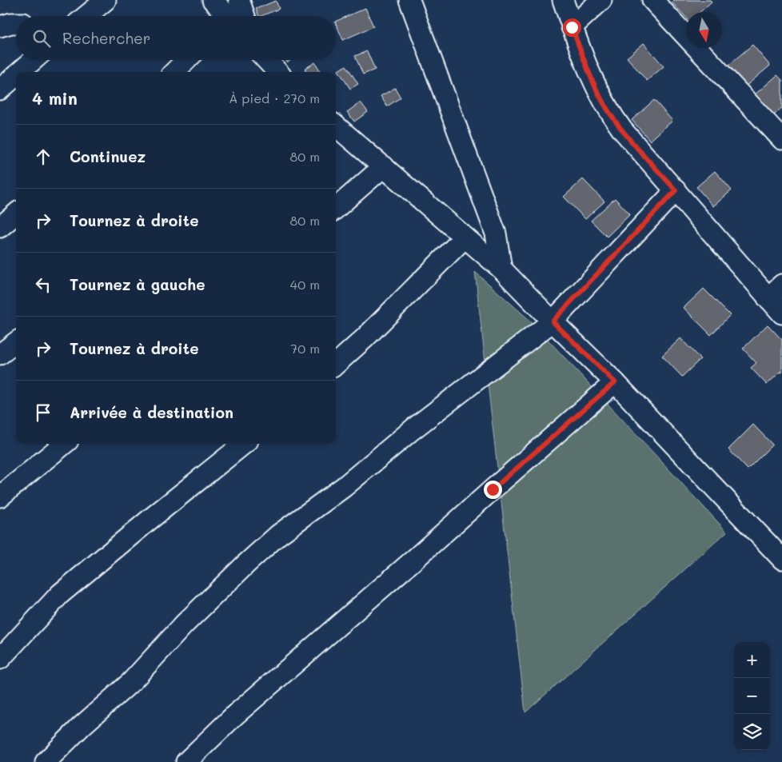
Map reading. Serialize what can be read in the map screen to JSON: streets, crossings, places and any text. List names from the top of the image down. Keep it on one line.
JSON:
{"north":"bottom","page":{"search":"Rechercher","heading":["4 min","À pied · 270 m"],"list":[["Continuez","80 m"],["Tournez à droite","80 m"],["Tournez à gauche","40 m"],["Tournez à droite","70 m"],"Arrivée à destination"],"map_buttons":["+","−"]}}
